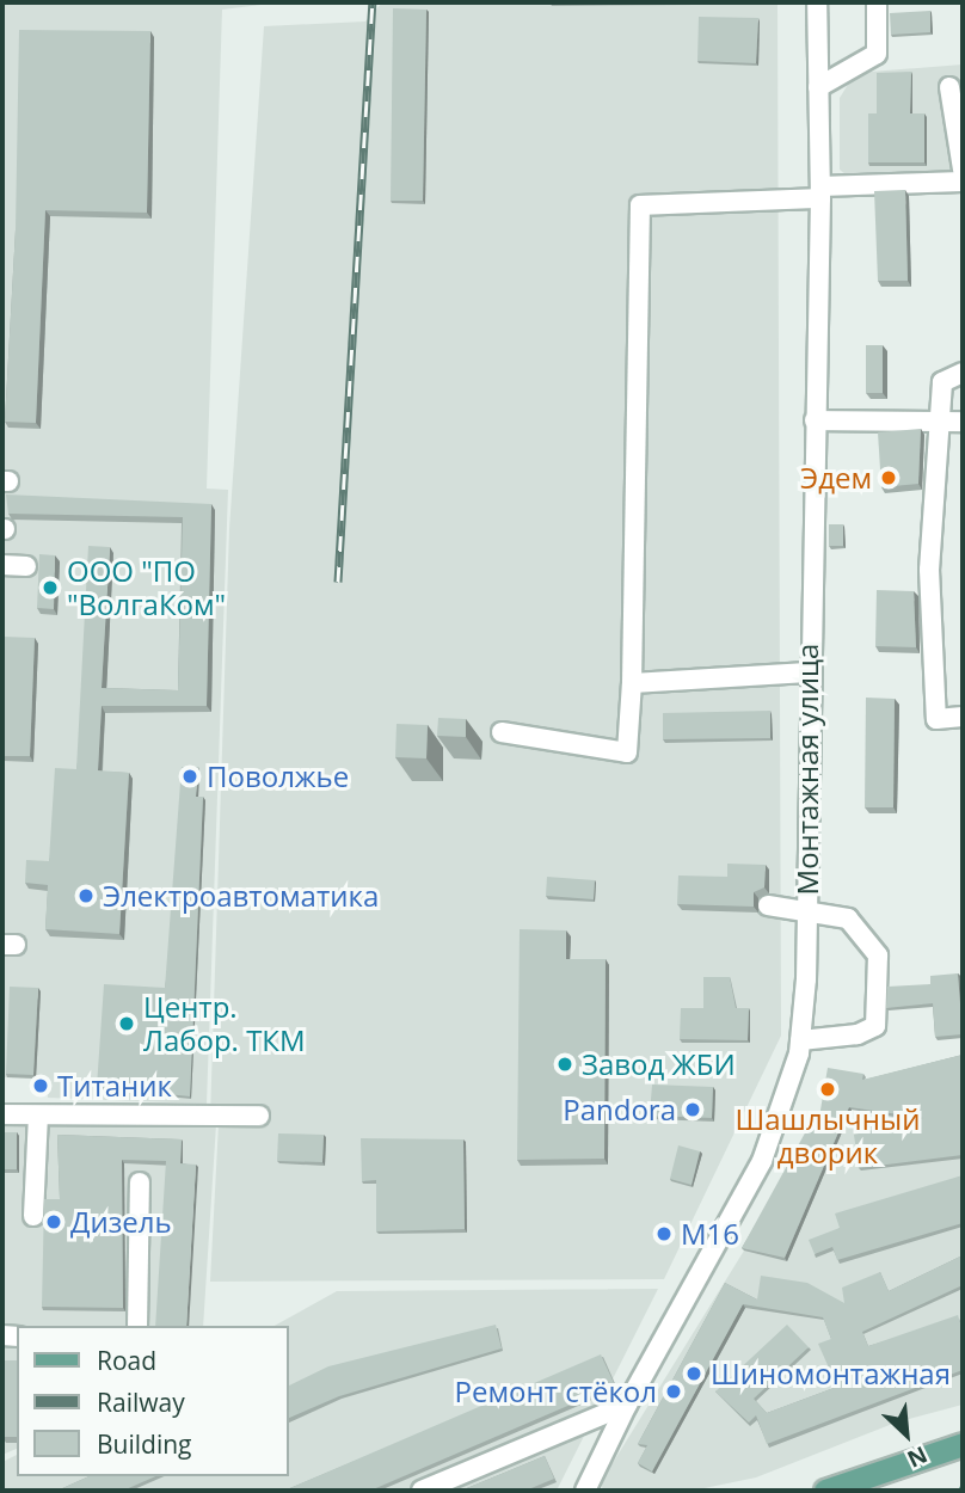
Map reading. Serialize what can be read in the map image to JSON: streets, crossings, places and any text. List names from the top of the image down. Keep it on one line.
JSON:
{"streets":{"street":["Монтажная улица"]},"places":["Эдем","ООО \"ПО \"ВолгаКом\"","Поволжье","Электроавтоматика","Центр. Лабор. ТКМ","Завод ЖБИ","Титаник","Шашлычный дворик","Pandora","Дизель","М16","Шиномонтажная","Ремонт стёкол"],"legend":["Road","Railway","Building"],"north":"bottom right"}
